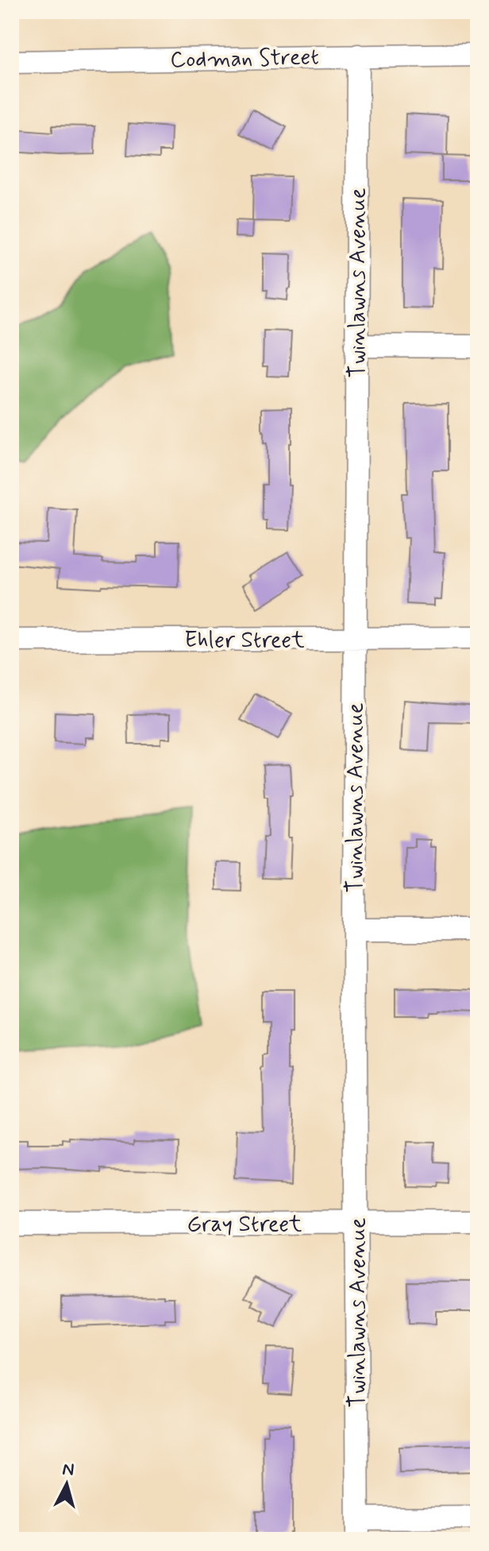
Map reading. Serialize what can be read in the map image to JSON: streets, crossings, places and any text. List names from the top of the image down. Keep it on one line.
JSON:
{"streets":{"street":["Codman Street","Twinlawns Avenue","Ehler Street","Gray Street"]},"crossings":[["Codman Street","Twinlawns Avenue"],["Twinlawns Avenue","Ehler Street"],["Twinlawns Avenue","Gray Street"]],"north":"top"}
